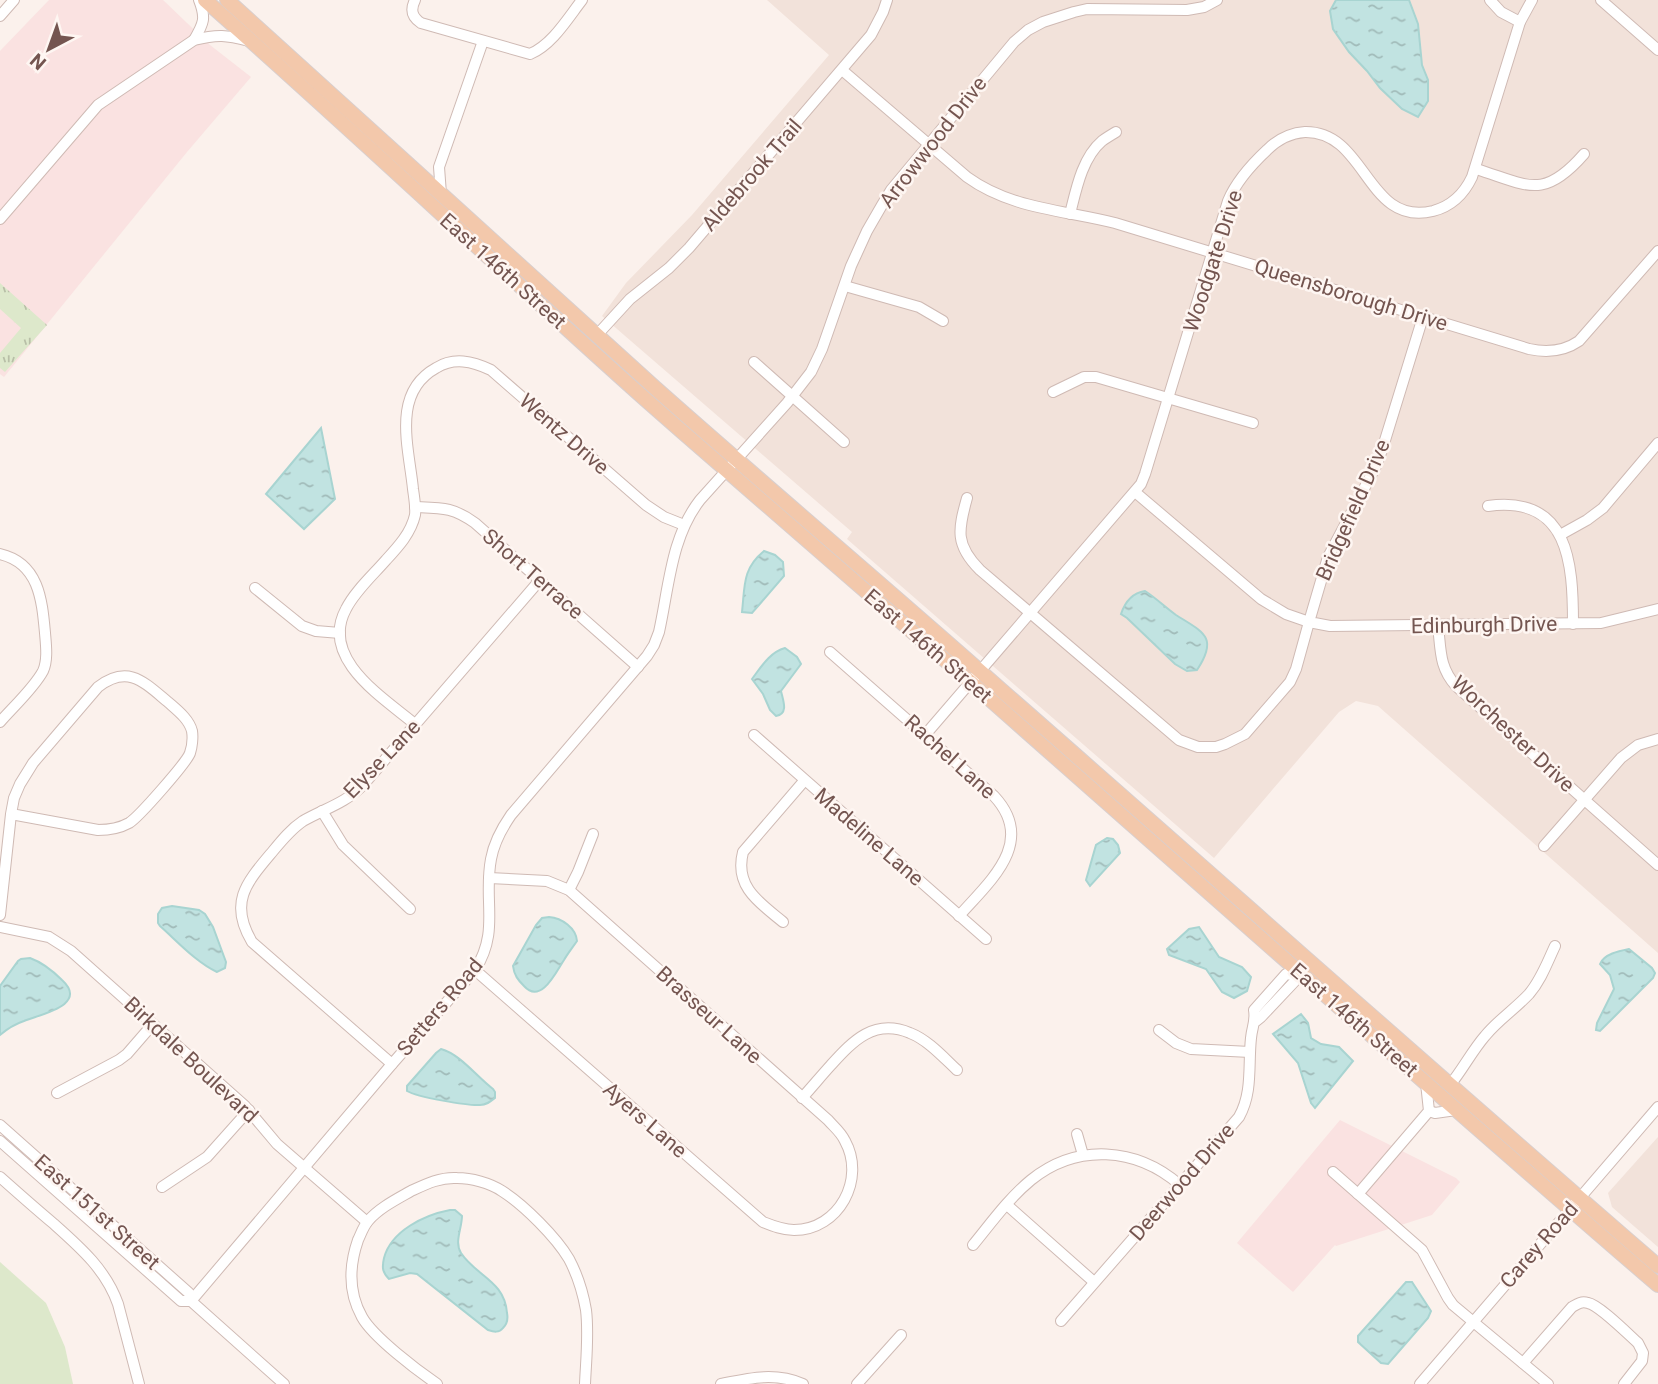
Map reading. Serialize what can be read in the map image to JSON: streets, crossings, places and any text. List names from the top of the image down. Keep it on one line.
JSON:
{"streets":{"main road":["East 146th Street"],"street":["Arrowwood Drive","Aldebrook Trail","Woodgate Drive","Queensborough Drive","Wentz Drive","Bridgefield Drive","Short Terrace","Edinburgh Drive","Worchester Drive","Rachel Lane","Elyse Lane","Madeline Lane","Setters Road","Brasseur Lane","Birkdale Boulevard","Ayers Lane","Deerwood Drive","East 151st Street","Carey Road"]},"crossings":[["Arrowwood Drive","East 146th Street"],["Arrowwood Drive","Queensborough Drive"],["Arrowwood Drive","Setters Road"],["Aldebrook Trail","East 146th Street"],["Aldebrook Trail","Queensborough Drive"],["Woodgate Drive","East 146th Street"],["Woodgate Drive","Queensborough Drive"],["Woodgate Drive","Bridgefield Drive"],["Woodgate Drive","Edinburgh Drive"],["Woodgate Drive","Rachel Lane"],["East 146th Street","Setters Road"],["East 146th Street","Deerwood Drive"],["East 146th Street","Carey Road"],["Queensborough Drive","Bridgefield Drive"],["Wentz Drive","Short Terrace"],["Wentz Drive","Setters Road"],["Bridgefield Drive","Edinburgh Drive"],["Short Terrace","Elyse Lane"],["Short Terrace","Setters Road"],["Edinburgh Drive","Worchester Drive"],["Rachel Lane","Madeline Lane"],["Elyse Lane","Setters Road"],["Setters Road","Brasseur Lane"],["Setters Road","Birkdale Boulevard"],["Setters Road","Ayers Lane"],["Setters Road","East 151st Street"],["Brasseur Lane","Ayers Lane"]],"north":"bottom left"}
